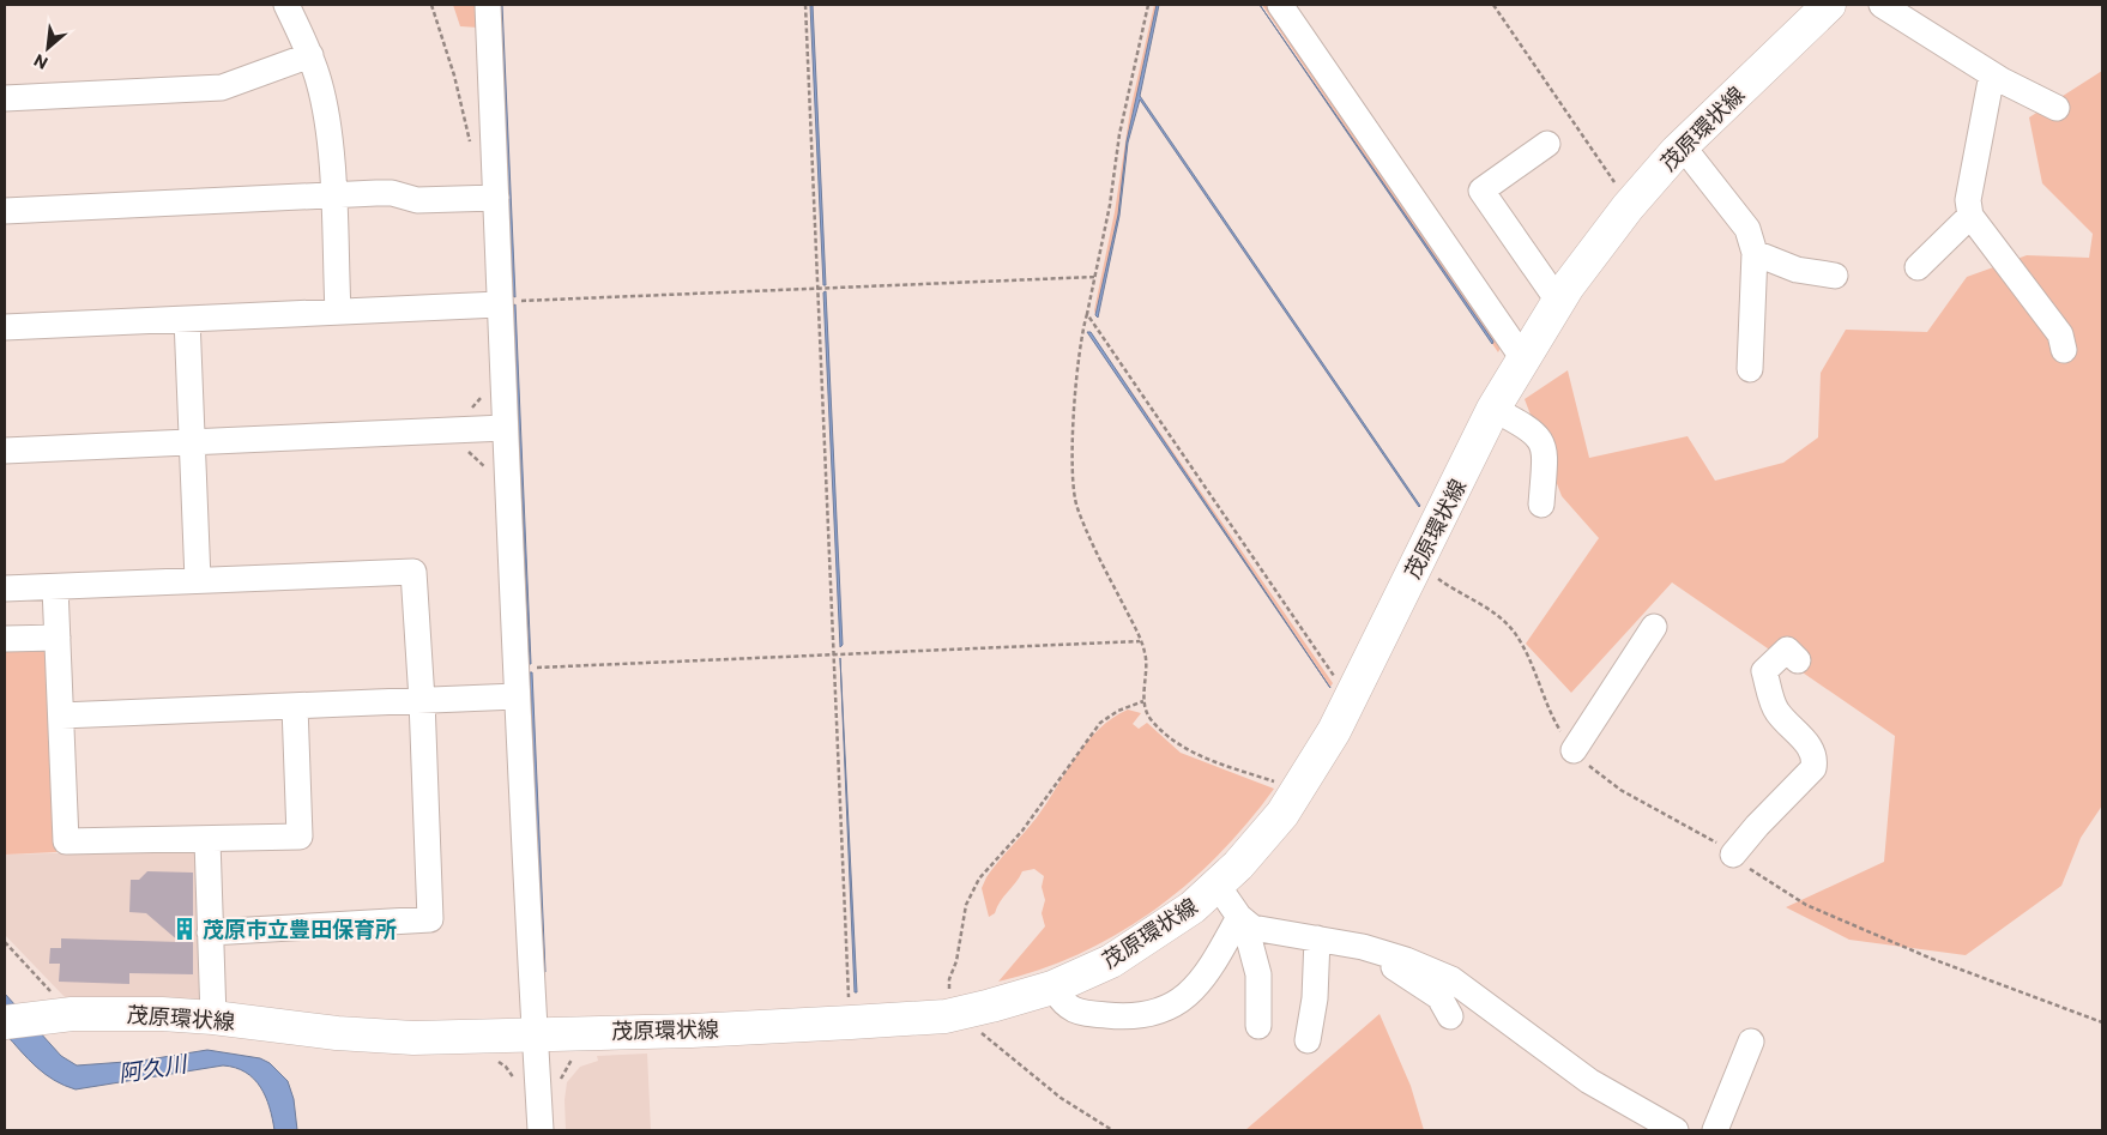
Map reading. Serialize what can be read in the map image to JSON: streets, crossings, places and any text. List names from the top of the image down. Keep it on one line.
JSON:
{"streets":{"main road":["茂原環状線"]},"water":["阿久川"],"places":{"building":["茂原市立豊田保育所"]},"north":"bottom left"}
